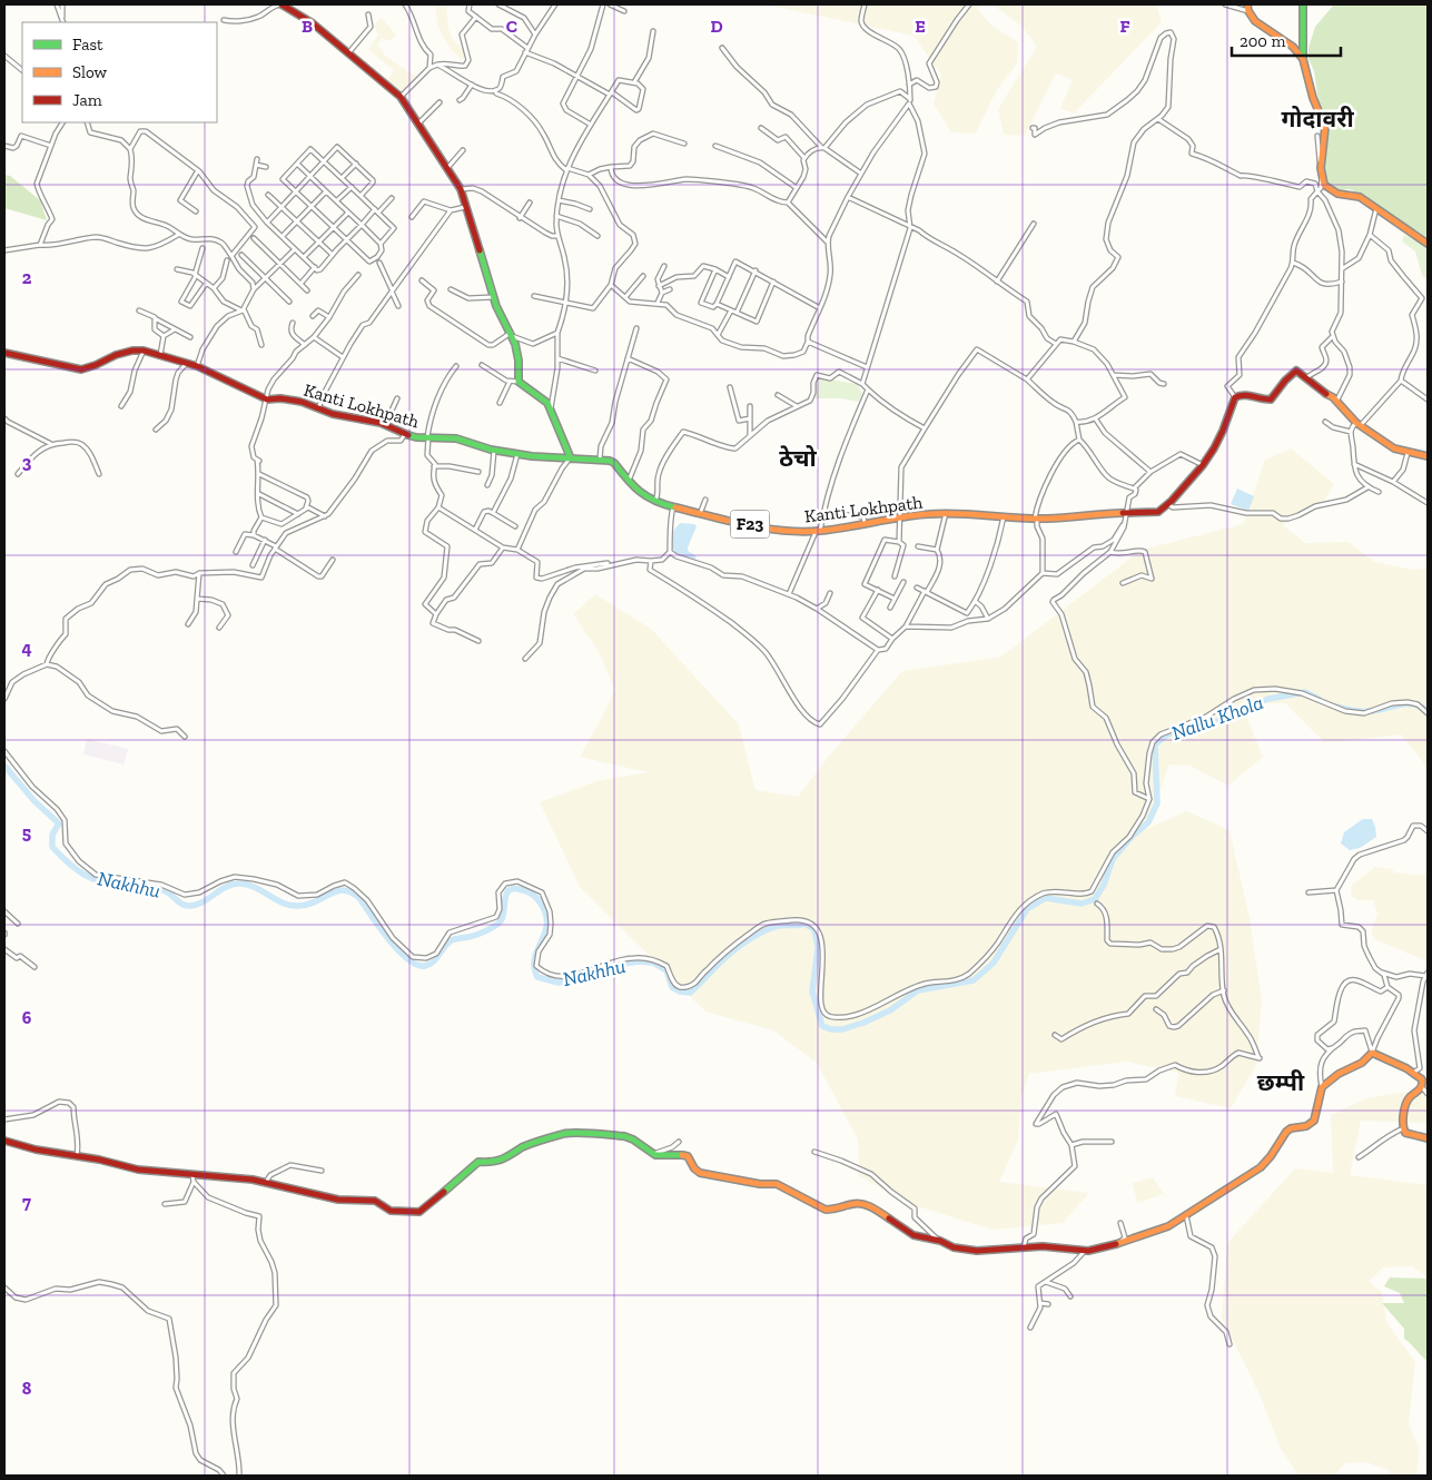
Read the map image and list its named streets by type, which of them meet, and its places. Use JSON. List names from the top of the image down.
{
  "streets": {
    "main road": ["Kanti Lokhpath", "F23"]
  },
  "districts": ["गोदावरी", "ठेचो", "छम्पी"],
  "water": ["Nallu Khola", "Nakhhu"],
  "legend": ["Fast", "Slow", "Jam"],
  "scale_bar": "200 m",
  "grid": {
    "columns": [
      "B",
      "C",
      "D",
      "E",
      "F"
    ],
    "rows": [
      "2",
      "3",
      "4",
      "5",
      "6",
      "7",
      "8"
    ]
  }
}
